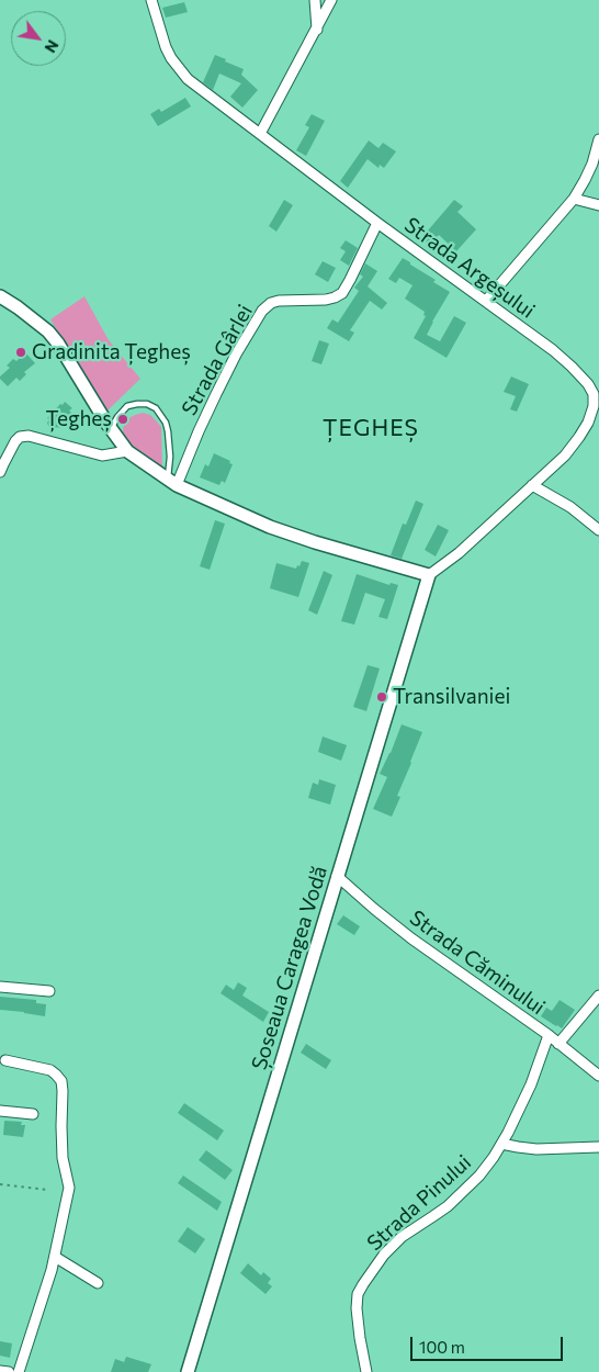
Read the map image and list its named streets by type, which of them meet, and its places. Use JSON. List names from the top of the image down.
{
  "streets": {
    "street": [
      "Strada Argeșului",
      "Strada Gârlei",
      "Strada Căminului",
      "Șoseaua Caragea Vodă",
      "Strada Pinului"
    ]
  },
  "crossings": [
    ["Strada Argeșului", "Strada Gârlei"],
    ["Strada Argeșului", "Șoseaua Caragea Vodă"],
    ["Strada Căminului", "Șoseaua Caragea Vodă"],
    ["Strada Căminului", "Strada Pinului"]
  ],
  "districts": ["ȚEGHEȘ"],
  "places": ["Gradinita Țegheș", "Țegheș", "Transilvaniei"],
  "scale_bar": "100 m",
  "north": "bottom right"
}
